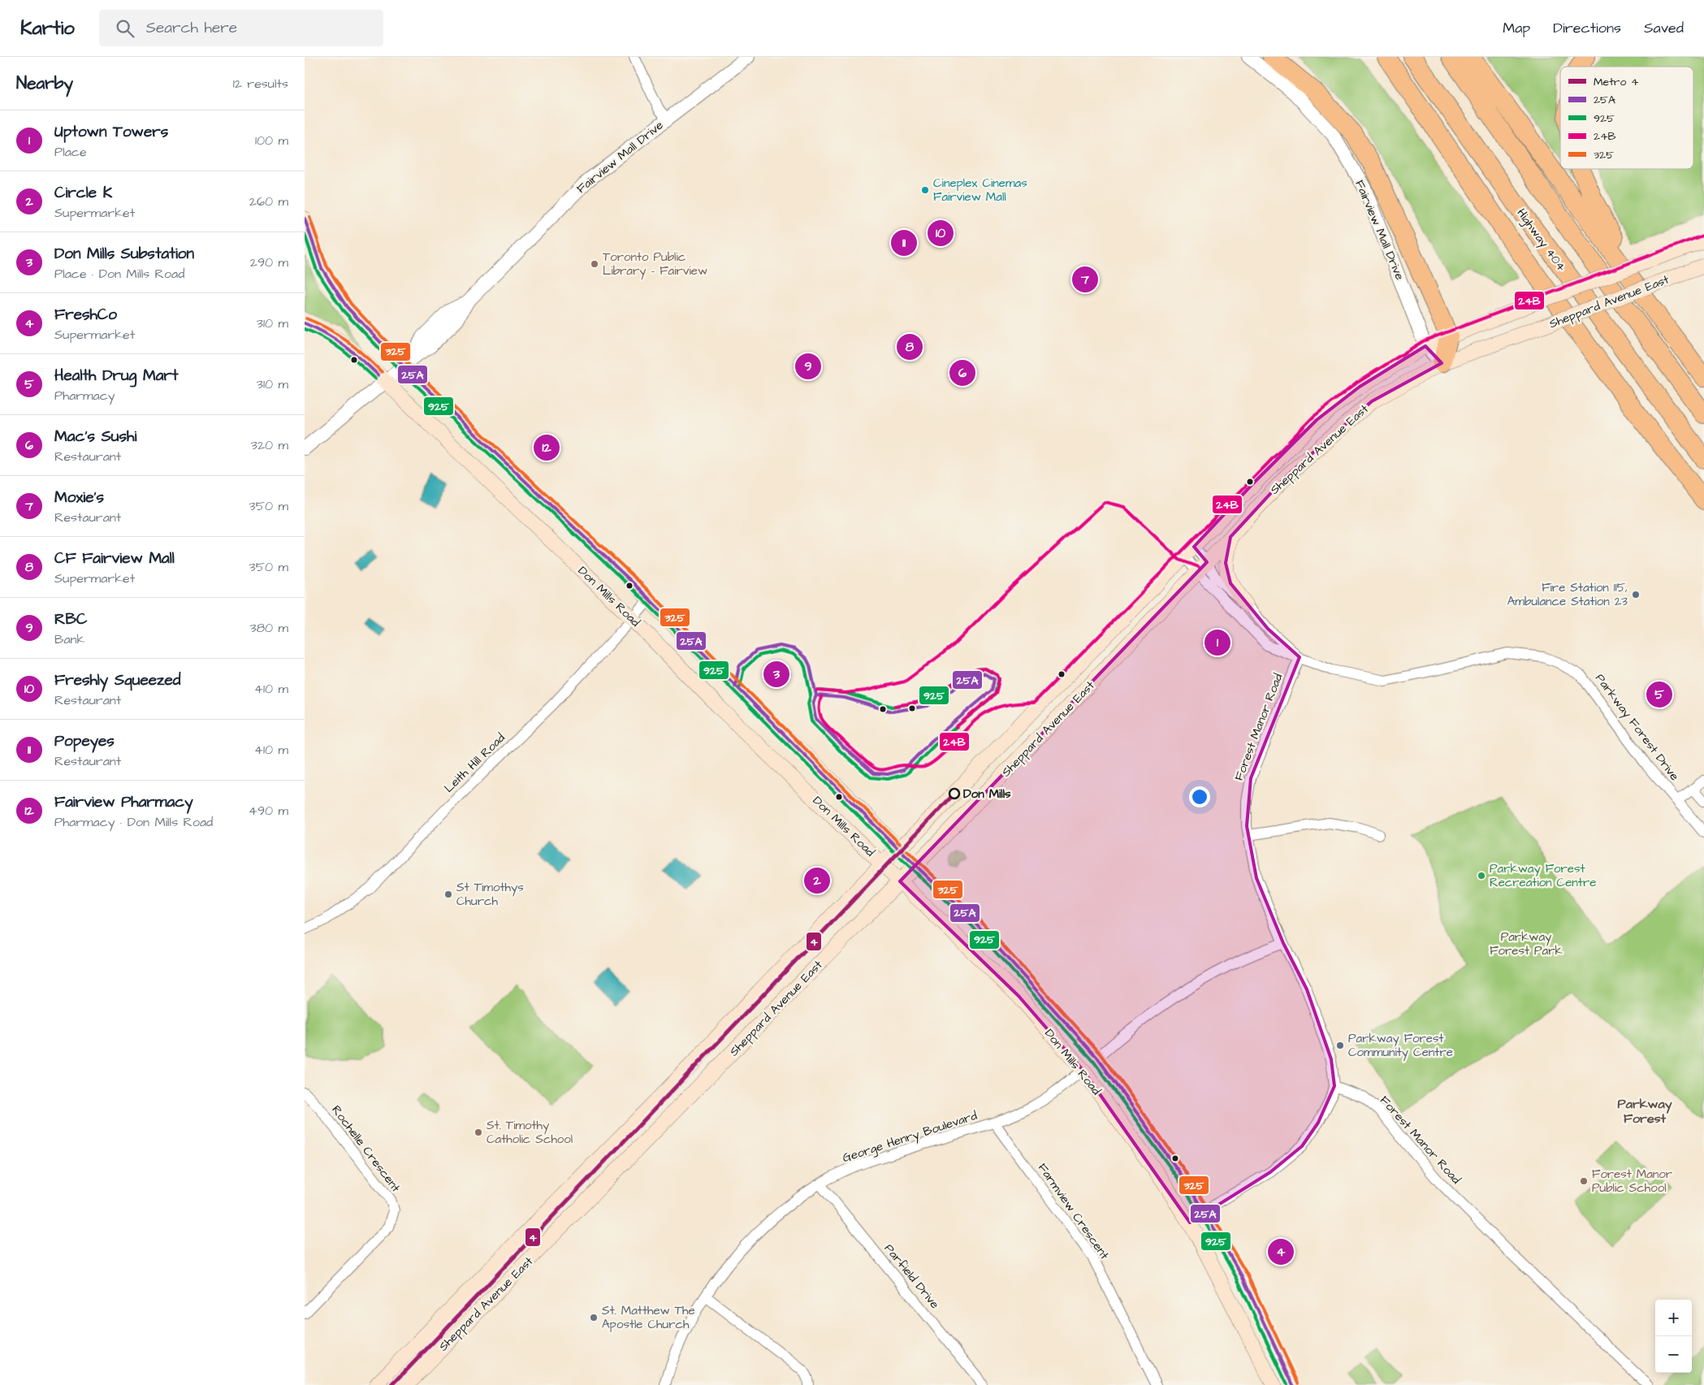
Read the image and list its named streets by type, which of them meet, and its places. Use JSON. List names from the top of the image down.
{
  "streets": {
    "highway": ["Highway 404"],
    "main road": ["Sheppard Avenue East", "Don Mills Road"],
    "street": [
      "Fairview Mall Drive",
      "Forest Manor Road",
      "Parkway Forest Drive",
      "Leith Hill Road",
      "George Henry Boulevard",
      "Rochelle Crescent",
      "Farmview Crescent",
      "Parfield Drive"
    ]
  },
  "crossings": [
    ["Fairview Mall Drive", "Sheppard Avenue East"],
    ["Fairview Mall Drive", "Don Mills Road"],
    ["Sheppard Avenue East", "Don Mills Road"],
    ["Sheppard Avenue East", "Parkway Forest Drive"],
    ["Don Mills Road", "Leith Hill Road"],
    ["Don Mills Road", "George Henry Boulevard"],
    ["Forest Manor Road", "Parkway Forest Drive"],
    ["George Henry Boulevard", "Farmview Crescent"],
    ["George Henry Boulevard", "Parfield Drive"]
  ],
  "districts": ["Parkway Forest"],
  "parks": ["Parkway Forest Park"],
  "places": [
    "Cineplex Cinemas Fairview Mall",
    "Toronto Public Library - Fairview",
    "Fire Station 115, Ambulance Station 23",
    "Don Mills",
    "Parkway Forest Recreation Centre",
    "St Timothys Church",
    "Parkway Forest Community Centre",
    "St. Timothy Catholic School",
    "Forest Manor Public School",
    "St. Matthew The Apostle Church"
  ],
  "lines": [
    "transit line 325",
    "transit line 25A",
    "transit line 925",
    "transit line 24B",
    "metro line 4"
  ],
  "legend": [
    "Metro 4",
    "25A",
    "925",
    "24B",
    "325"
  ],
  "page": {
    "header": "Kartio",
    "search": "Search here",
    "nav": ["Map", "Directions", "Saved"],
    "heading": ["Nearby", "12 results"],
    "list": [
      {
        "mark": "1",
        "name": "Uptown Towers",
        "note": "Place",
        "value": "100 m"
      },
      {
        "mark": "2",
        "name": "Circle K",
        "note": "Supermarket",
        "value": "260 m"
      },
      {
        "mark": "3",
        "name": "Don Mills Substation",
        "note": "Place · Don Mills Road",
        "value": "290 m"
      },
      {
        "mark": "4",
        "name": "FreshCo",
        "note": "Supermarket",
        "value": "310 m"
      },
      {
        "mark": "5",
        "name": "Health Drug Mart",
        "note": "Pharmacy",
        "value": "310 m"
      },
      {
        "mark": "6",
        "name": "Mac's Sushi",
        "note": "Restaurant",
        "value": "320 m"
      },
      {
        "mark": "7",
        "name": "Moxie's",
        "note": "Restaurant",
        "value": "350 m"
      },
      {
        "mark": "8",
        "name": "CF Fairview Mall",
        "note": "Supermarket",
        "value": "350 m"
      },
      {
        "mark": "9",
        "name": "RBC",
        "note": "Bank",
        "value": "380 m"
      },
      {
        "mark": "10",
        "name": "Freshly Squeezed",
        "note": "Restaurant",
        "value": "410 m"
      },
      {
        "mark": "11",
        "name": "Popeyes",
        "note": "Restaurant",
        "value": "410 m"
      },
      {
        "mark": "12",
        "name": "Fairview Pharmacy",
        "note": "Pharmacy · Don Mills Road",
        "value": "490 m"
      }
    ],
    "pins": [
      "10",
      "11",
      "7",
      "8",
      "9",
      "6",
      "12",
      "1",
      "3",
      "5",
      "2",
      "4"
    ],
    "map_buttons": ["+", "−"]
  }
}
